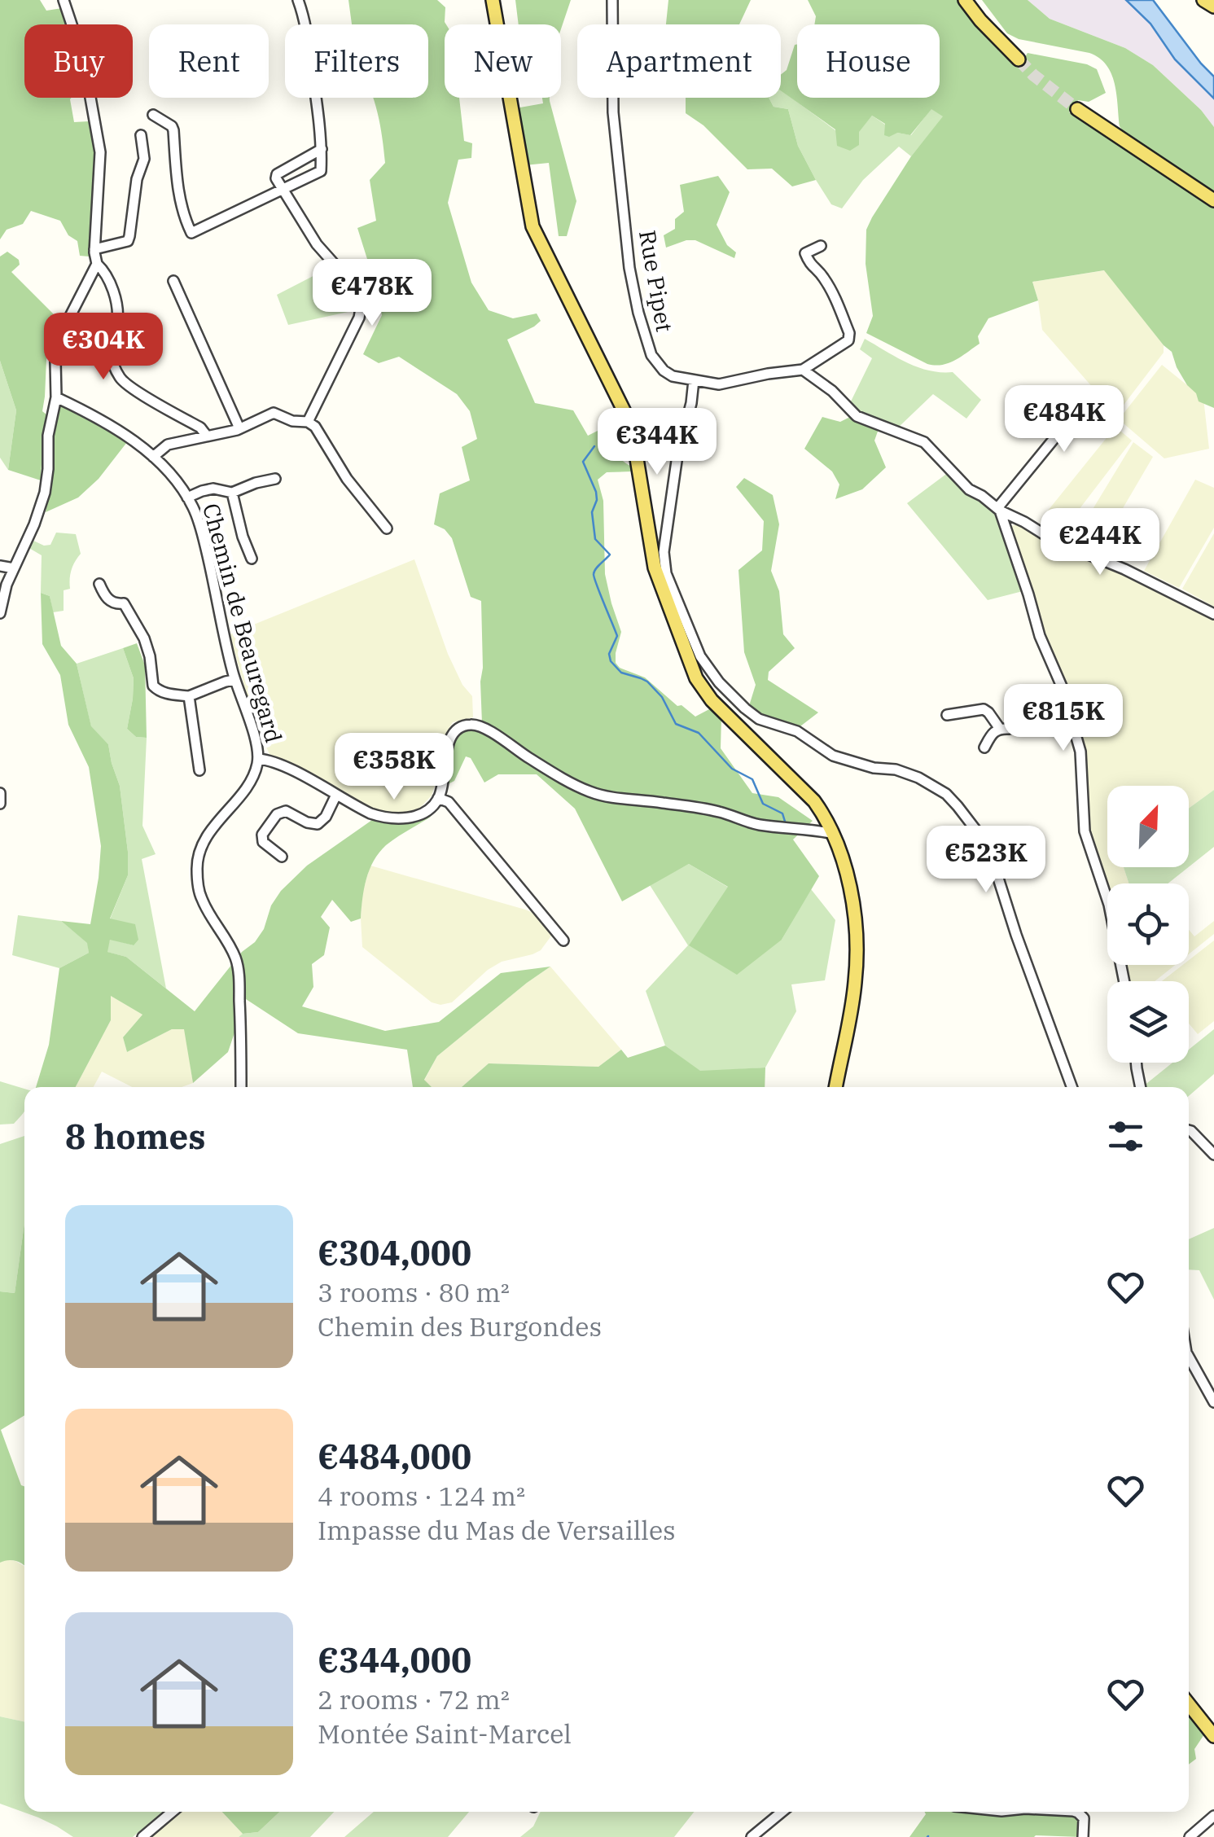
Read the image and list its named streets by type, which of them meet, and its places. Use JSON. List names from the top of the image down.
{
  "streets": {
    "street": ["Rue Pipet", "Chemin de Beauregard"]
  },
  "north": "top right",
  "page": {
    "chip": [
      "Buy",
      "Rent",
      "Filters",
      "New",
      "Apartment",
      "House"
    ],
    "price": [
      "€478K",
      "€304K",
      "€484K",
      "€344K",
      "€244K",
      "€815K",
      "€358K",
      "€523K"
    ],
    "heading": "8 homes",
    "list": [
      {
        "name": "€304,000",
        "note": "3 rooms · 80 m² · Chemin des Burgondes"
      },
      {
        "name": "€484,000",
        "note": "4 rooms · 124 m² · Impasse du Mas de Versailles"
      },
      {
        "name": "€344,000",
        "note": "2 rooms · 72 m² · Montée Saint-Marcel"
      }
    ]
  }
}
